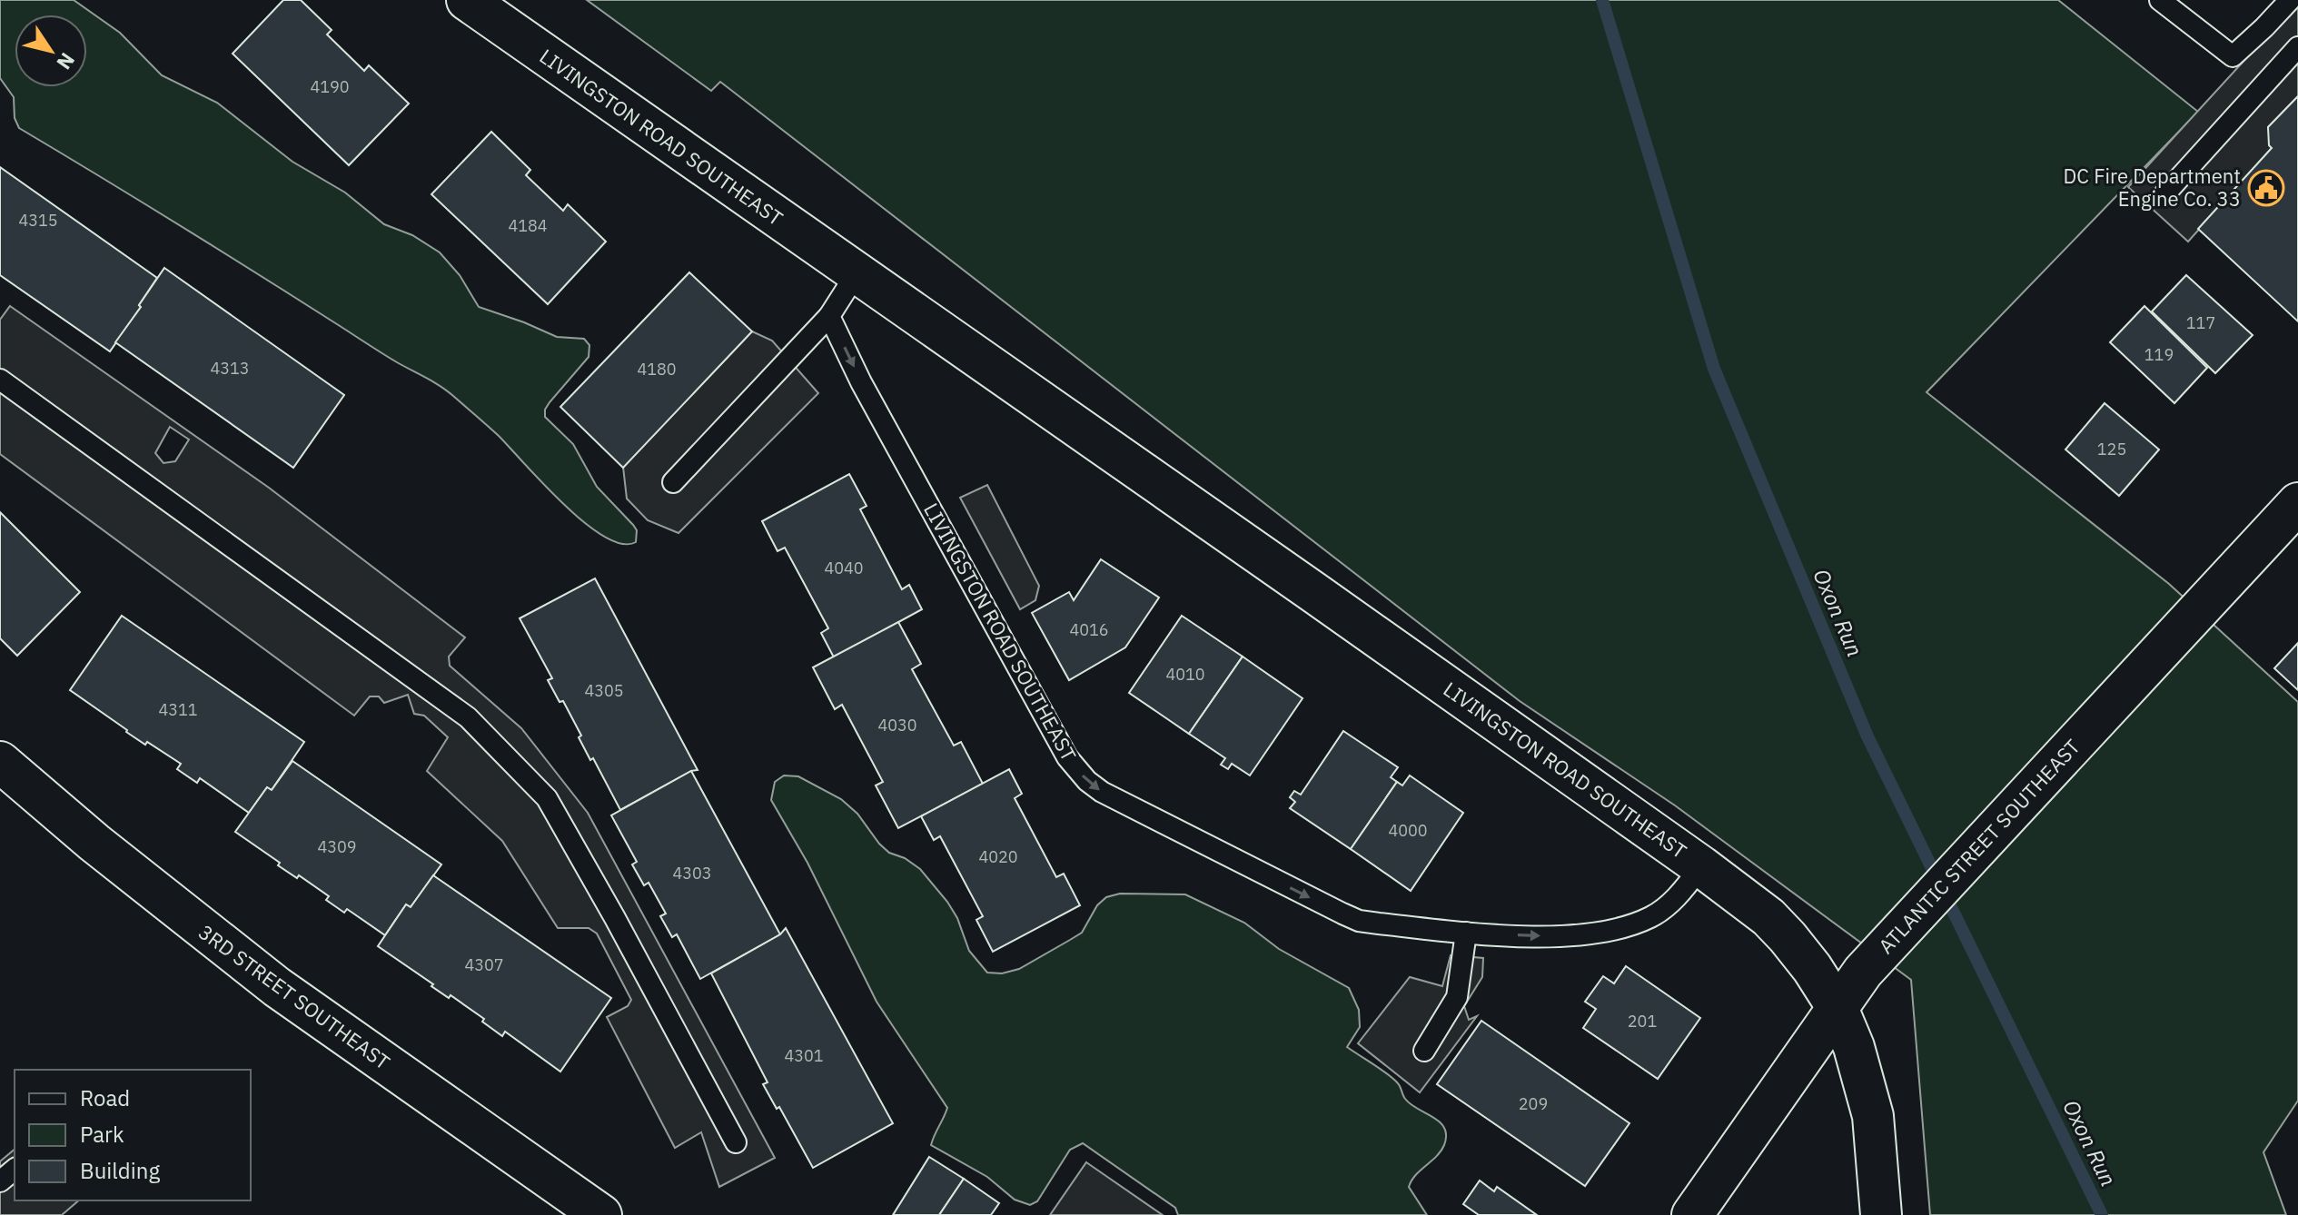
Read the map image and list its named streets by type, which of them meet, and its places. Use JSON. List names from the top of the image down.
{
  "streets": {
    "street": ["LIVINGSTON ROAD SOUTHEAST", "ATLANTIC STREET SOUTHEAST", "3RD STREET SOUTHEAST"]
  },
  "crossings": [
    ["LIVINGSTON ROAD SOUTHEAST", "ATLANTIC STREET SOUTHEAST"]
  ],
  "water": ["Oxon Run"],
  "places": {
    "public building": ["DC Fire Department Engine Co. 33"]
  },
  "house_numbers": [
    "4190",
    "4315",
    "4184",
    "117",
    "119",
    "4313",
    "4180",
    "125",
    "4040",
    "4016",
    "4010",
    "4305",
    "4311",
    "4030",
    "4000",
    "4309",
    "4020",
    "4303",
    "4307",
    "201",
    "4301",
    "209"
  ],
  "legend": ["Road", "Park", "Building"],
  "north": "bottom right"
}
